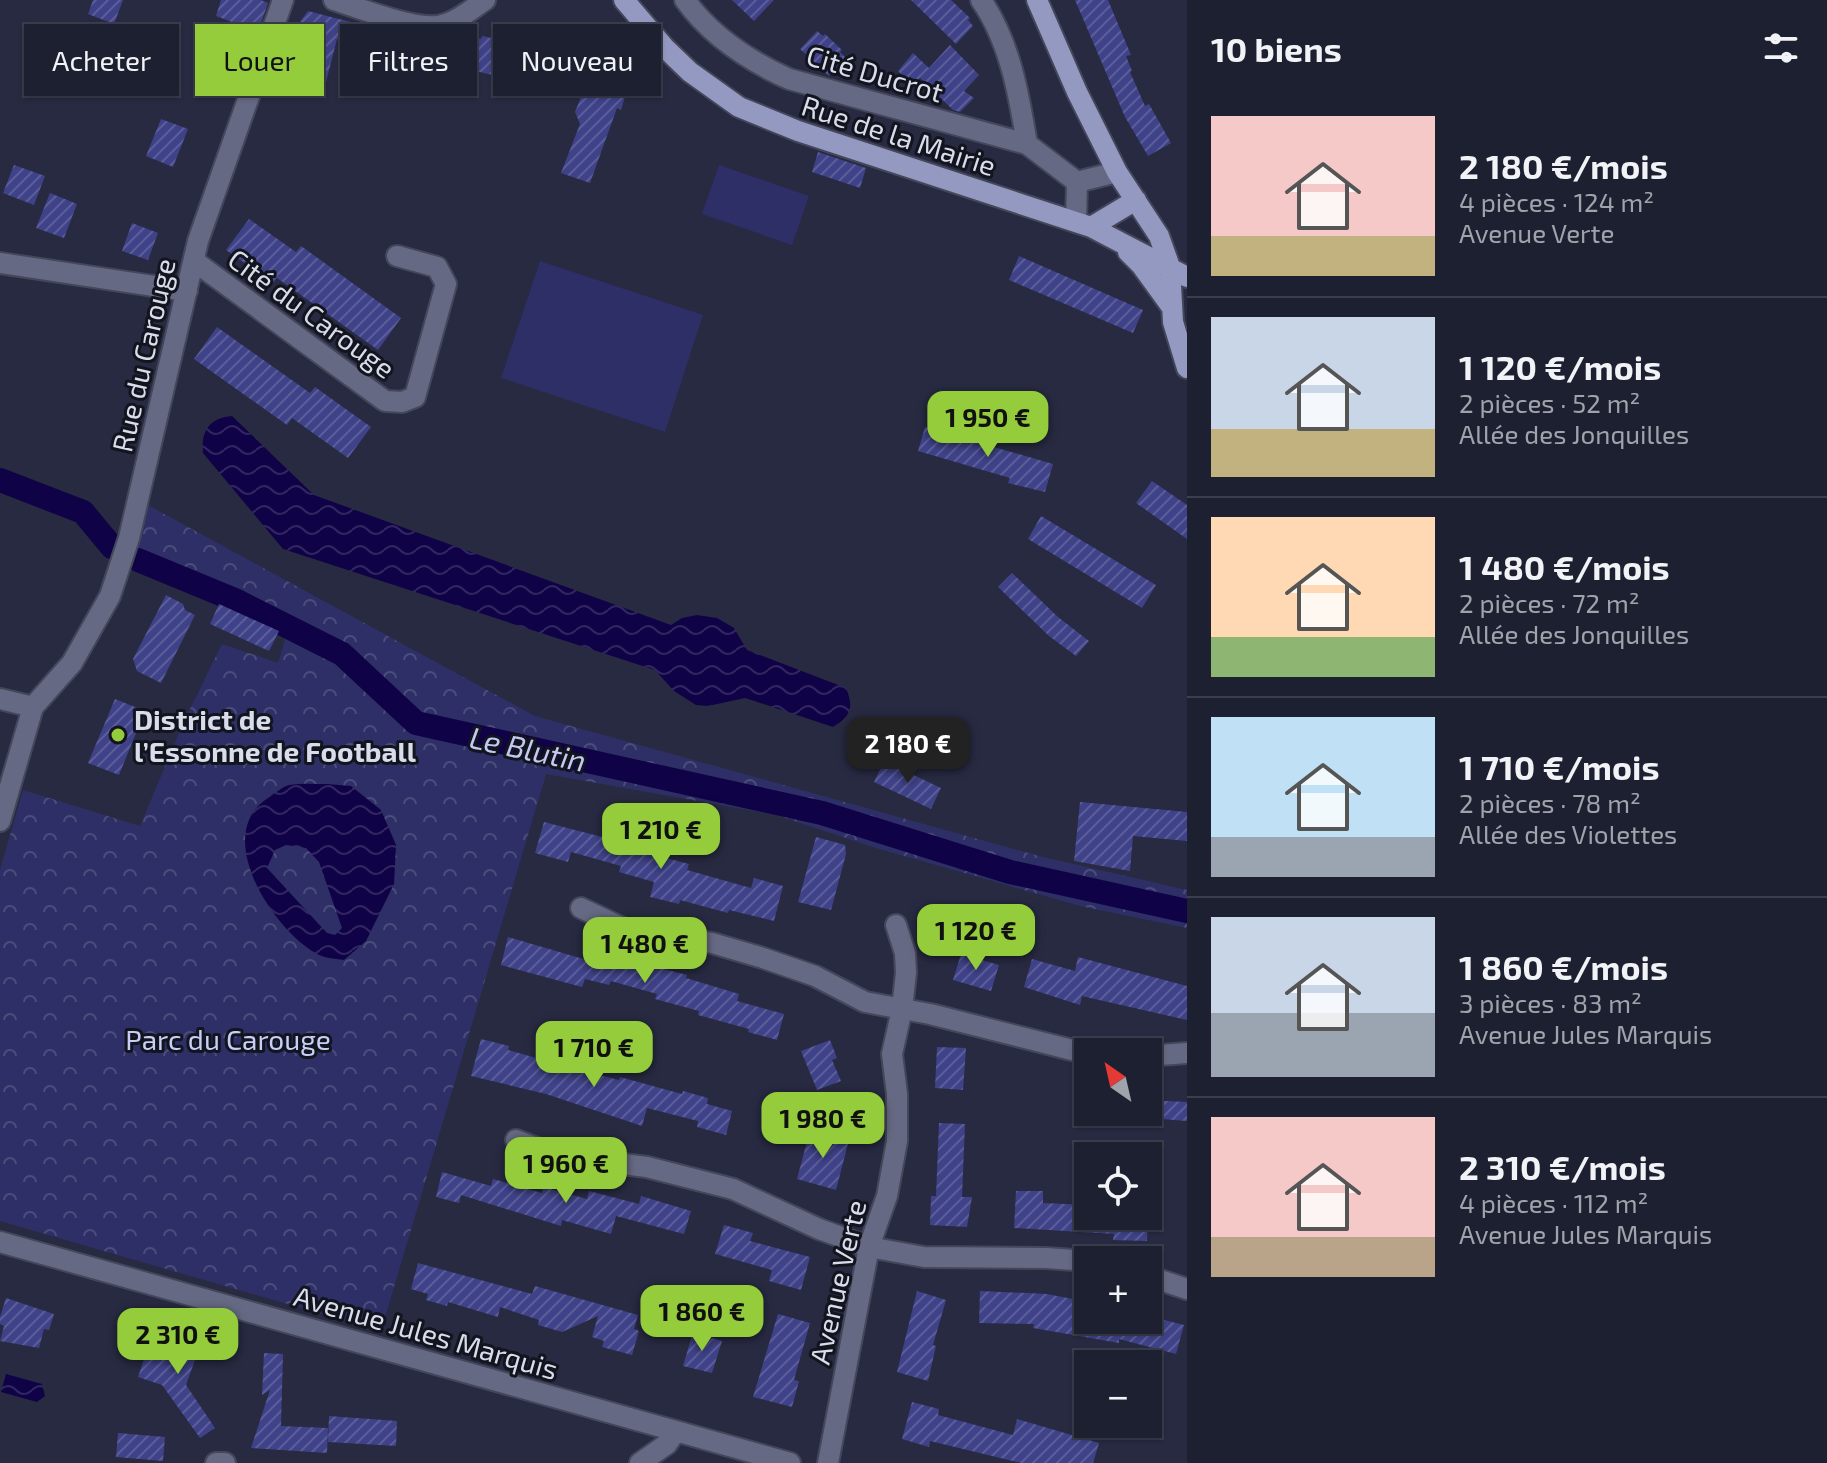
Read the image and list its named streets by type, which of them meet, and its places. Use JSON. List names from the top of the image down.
{
  "streets": {
    "main road": ["Rue de la Mairie"],
    "street": [
      "Cité Ducrot",
      "Cité du Carouge",
      "Rue du Carouge",
      "Avenue Verte",
      "Avenue Jules Marquis"
    ]
  },
  "crossings": [
    ["Cité du Carouge", "Rue du Carouge"]
  ],
  "water": ["Le Blutin"],
  "parks": ["Parc du Carouge"],
  "places": ["District de l’Essonne de Football"],
  "north": "top left",
  "page": {
    "heading": "10 biens",
    "chip": [
      "Acheter",
      "Louer",
      "Filtres",
      "Nouveau"
    ],
    "list": [
      {
        "name": "2 180 €/mois",
        "note": "4 pièces · 124 m² · Avenue Verte"
      },
      {
        "name": "1 120 €/mois",
        "note": "2 pièces · 52 m² · Allée des Jonquilles"
      },
      {
        "name": "1 480 €/mois",
        "note": "2 pièces · 72 m² · Allée des Jonquilles"
      },
      {
        "name": "1 710 €/mois",
        "note": "2 pièces · 78 m² · Allée des Violettes"
      },
      {
        "name": "1 860 €/mois",
        "note": "3 pièces · 83 m² · Avenue Jules Marquis"
      },
      {
        "name": "2 310 €/mois",
        "note": "4 pièces · 112 m² · Avenue Jules Marquis"
      }
    ],
    "price": [
      "1 950 €",
      "2 180 €",
      "1 210 €",
      "1 120 €",
      "1 480 €",
      "1 710 €",
      "1 980 €",
      "1 960 €",
      "1 860 €",
      "2 310 €"
    ],
    "map_buttons": ["+", "−"]
  }
}
